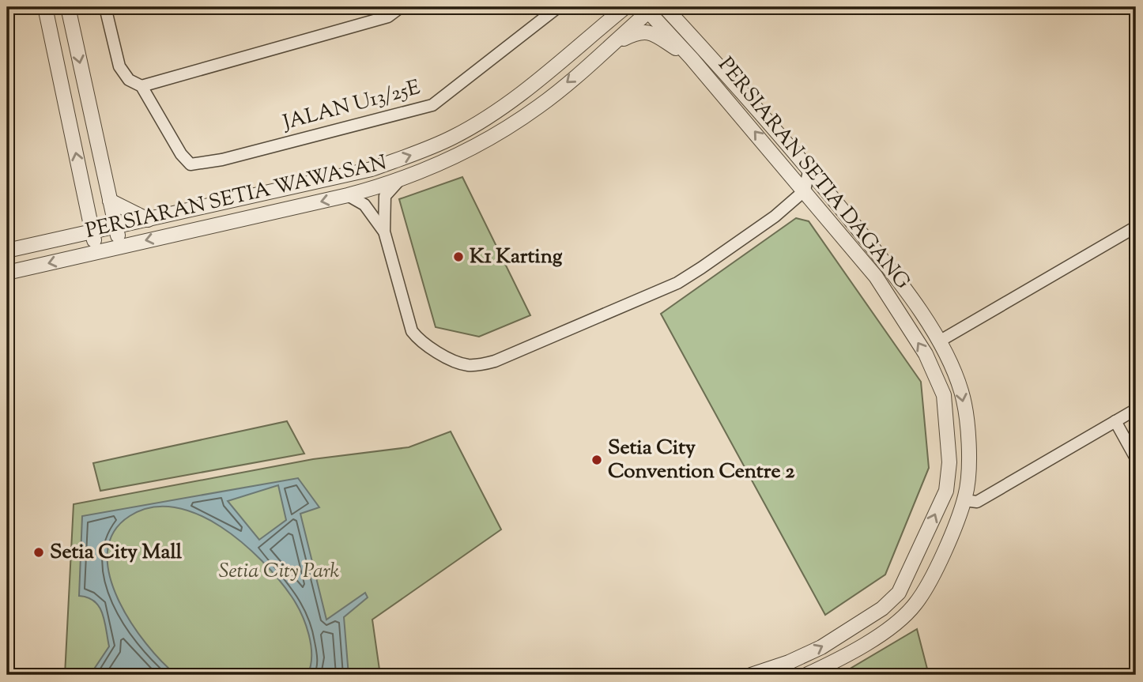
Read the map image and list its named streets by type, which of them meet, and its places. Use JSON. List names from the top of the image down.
{
  "streets": {
    "street": ["JALAN U13/25E", "PERSIARAN SETIA DAGANG", "PERSIARAN SETIA WAWASAN"]
  },
  "crossings": [
    ["PERSIARAN SETIA DAGANG", "PERSIARAN SETIA WAWASAN"]
  ],
  "parks": ["Setia City Park"],
  "places": ["K1 Karting", "Setia City Convention Centre 2", "Setia City Mall"]
}
